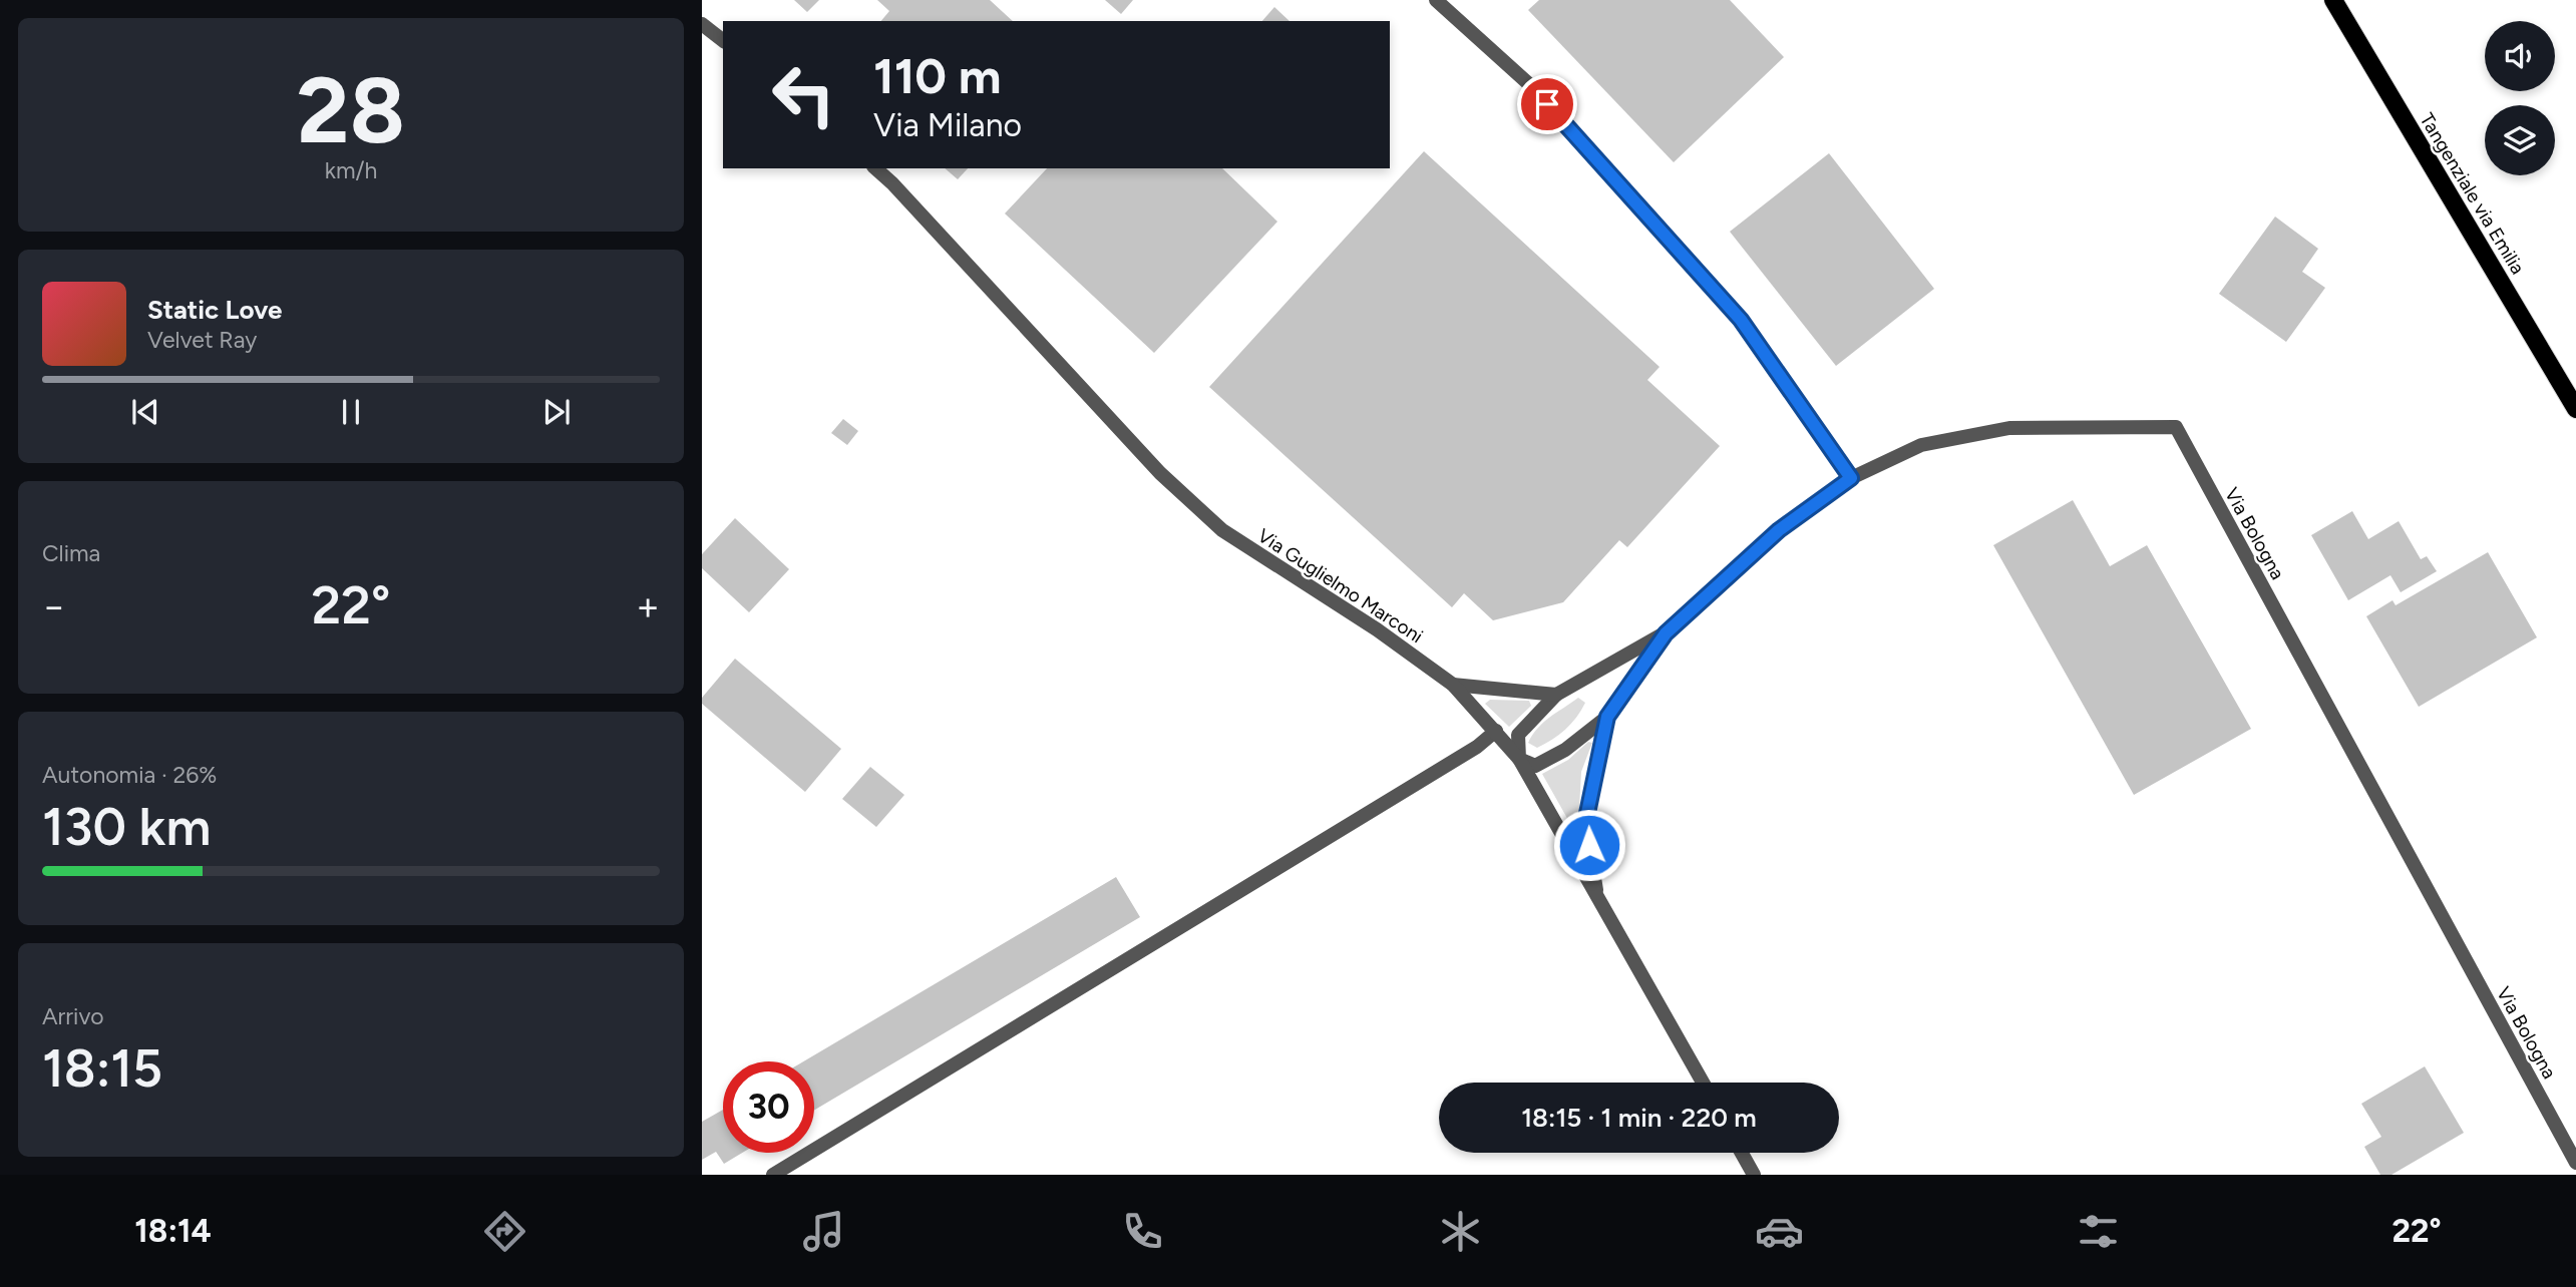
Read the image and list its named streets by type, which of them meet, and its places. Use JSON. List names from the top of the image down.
{
  "streets": {
    "main road": ["Tangenziale via Emilia"],
    "street": ["Via Bologna", "Via Guglielmo Marconi"]
  },
  "crossings": [
    ["Via Bologna", "Via Guglielmo Marconi"]
  ],
  "page": {
    "tile": [
      ["28", "km/h"],
      "Clima",
      ["Autonomia · 26%", "130 km"],
      ["Arrivo", "18:15"]
    ],
    "turn": ["110 m", "Via Milano"],
    "song": ["Static Love", "Velvet Ray"],
    "heat": ["−", "22°", "+"],
    "limit": "30",
    "trip": "18:15 · 1 min · 220 m",
    "tabs": ["18:14", "22°"]
  }
}
